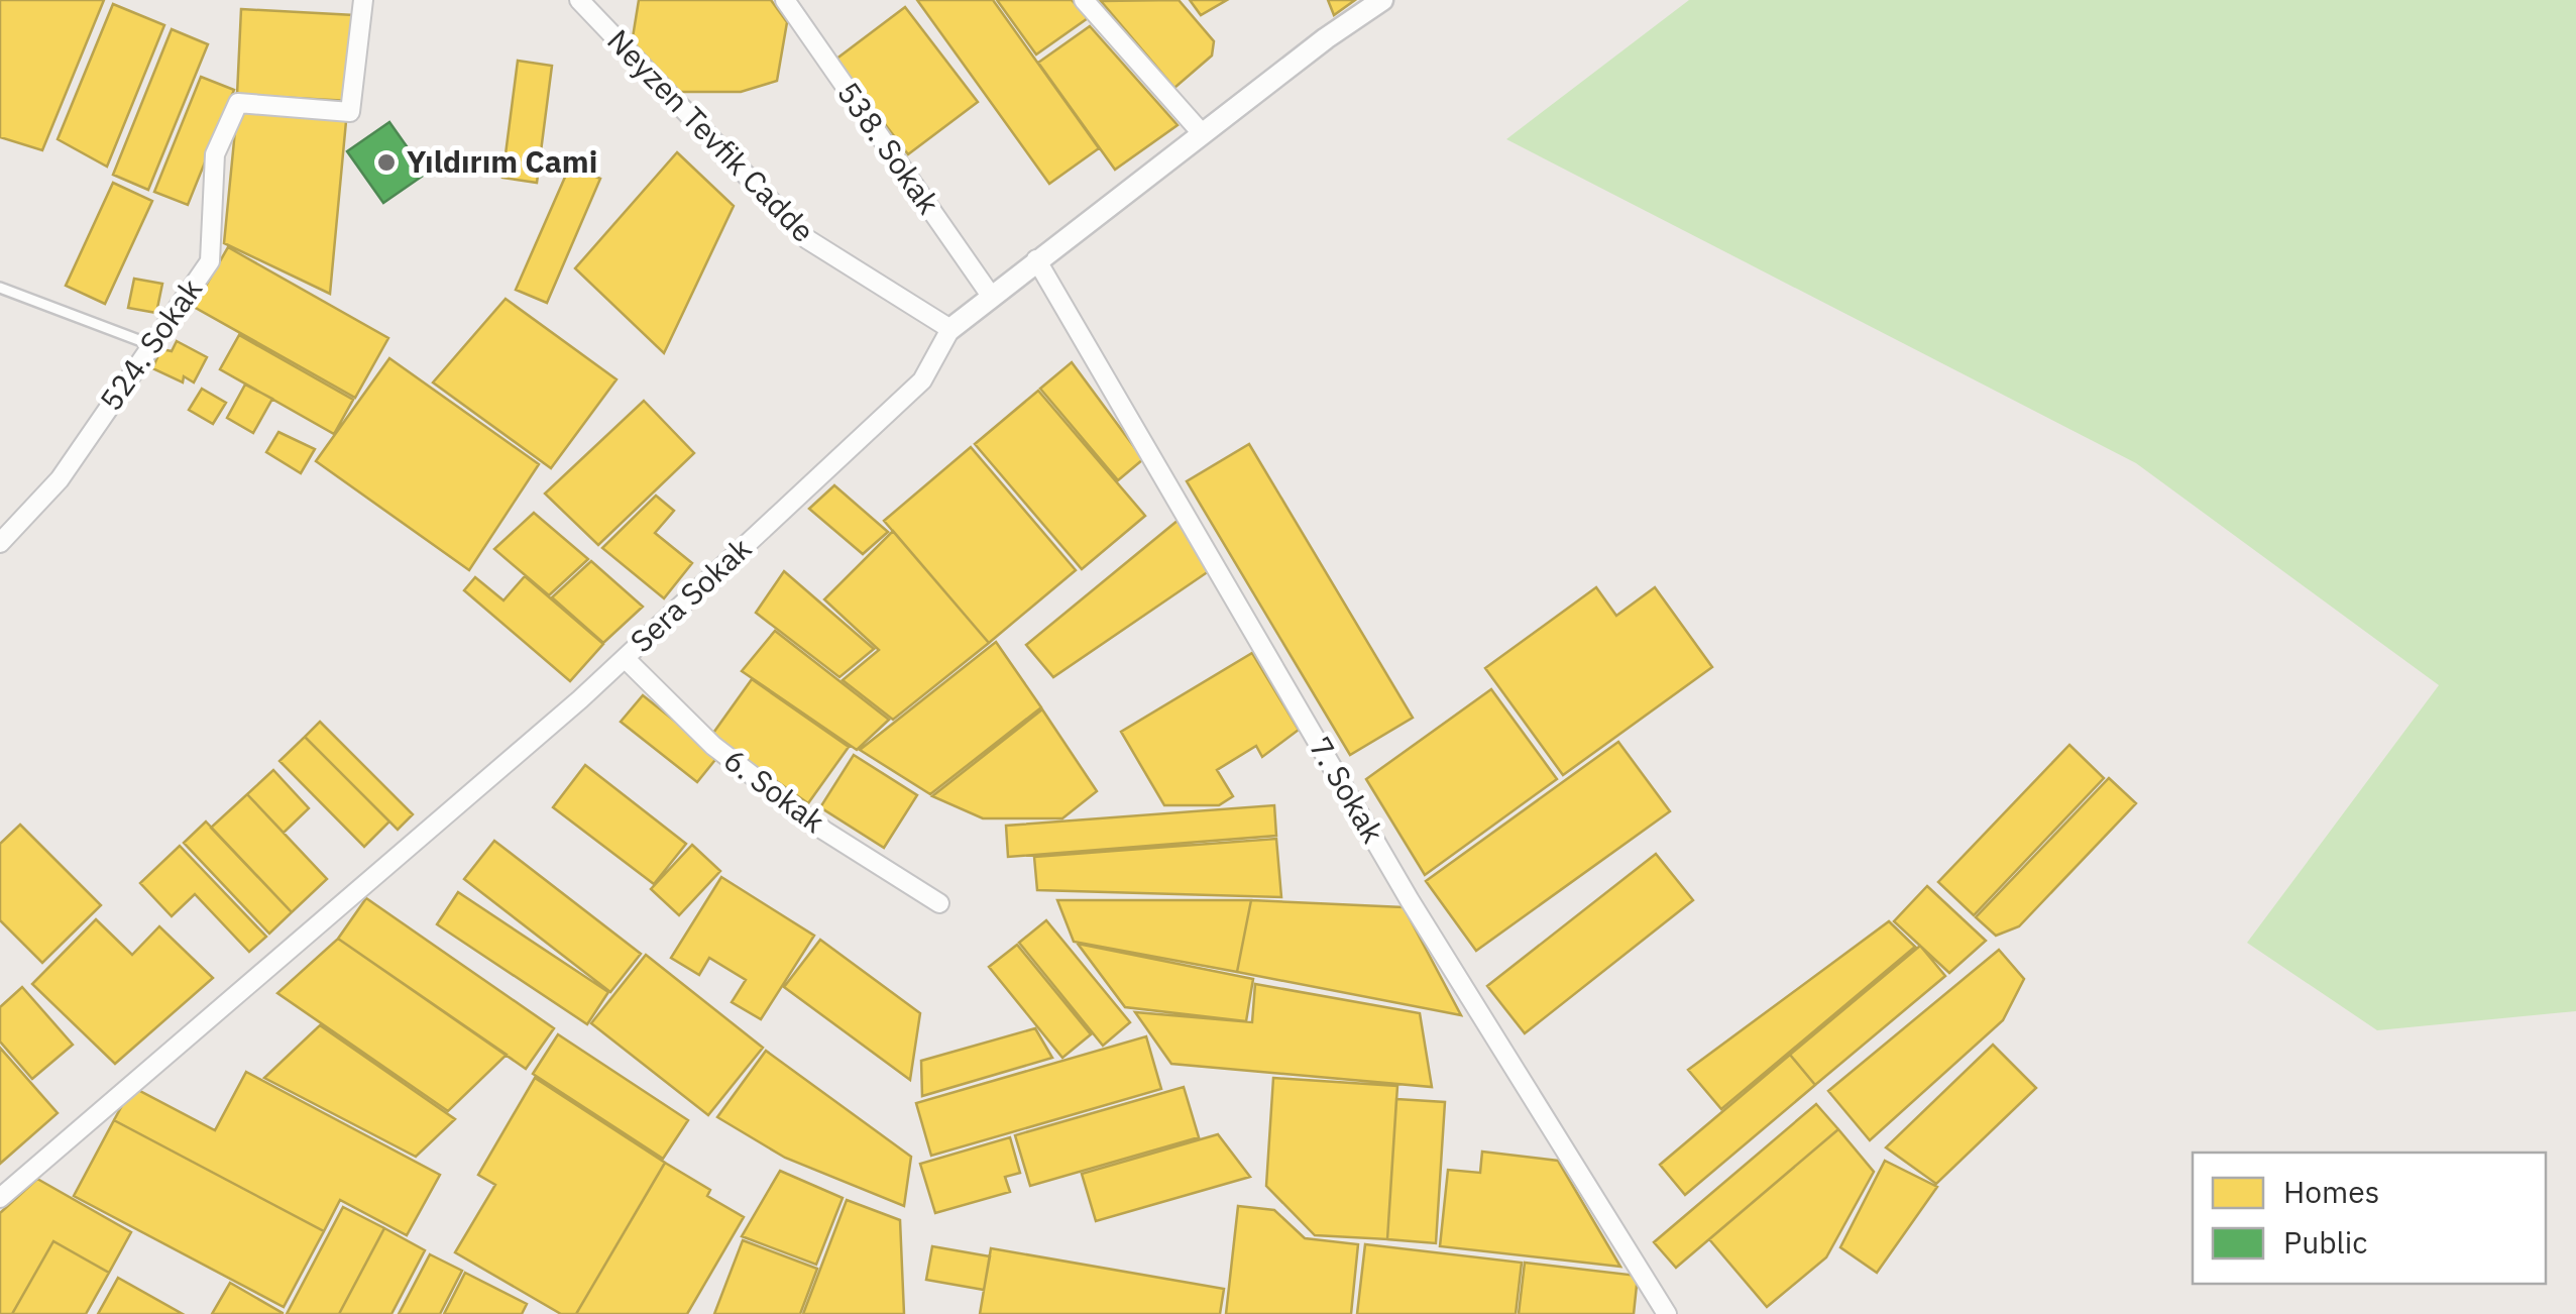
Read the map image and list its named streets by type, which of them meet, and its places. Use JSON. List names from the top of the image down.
{
  "streets": {
    "street": [
      "Neyzen Tevfik Cadde",
      "538. Sokak",
      "524. Sokak",
      "Sera Sokak",
      "7. Sokak",
      "6. Sokak"
    ]
  },
  "crossings": [
    ["Neyzen Tevfik Cadde", "Sera Sokak"],
    ["538. Sokak", "Sera Sokak"],
    ["Sera Sokak", "7. Sokak"],
    ["Sera Sokak", "6. Sokak"]
  ],
  "places": ["Yıldırım Cami"],
  "legend": ["Homes", "Public"]
}
